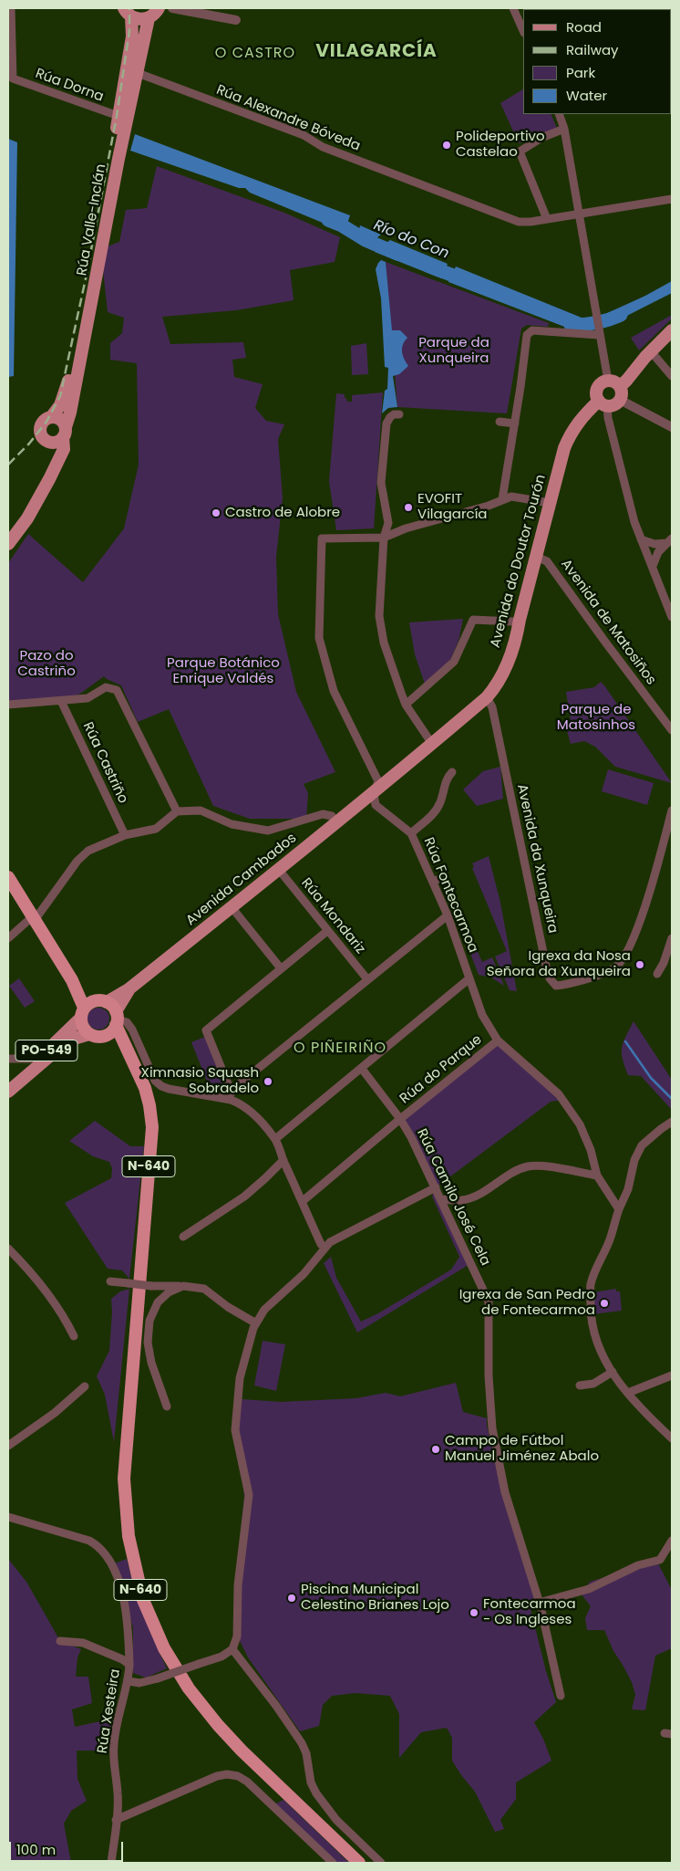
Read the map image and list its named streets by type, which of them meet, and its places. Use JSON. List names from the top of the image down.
{
  "streets": {
    "highway": ["N-640"],
    "main road": [
      "Rúa Valle-Inclán",
      "Avenida do Doutor Tourón",
      "Avenida Cambados",
      "PO-549"
    ],
    "street": [
      "Rúa Dorna",
      "Rúa Alexandre Bóveda",
      "Avenida de Matosiños",
      "Rúa Castriño",
      "Avenida da Xunqueira",
      "Rúa Fontecarmoa",
      "Rúa Mondariz",
      "Rúa do Parque",
      "Rúa Camilo José Cela",
      "Rúa Xesteira"
    ]
  },
  "crossings": [
    ["Rúa Dorna", "Rúa Valle-Inclán"],
    ["Rúa Alexandre Bóveda", "Rúa Valle-Inclán"],
    ["Avenida do Doutor Tourón", "Avenida de Matosiños"],
    ["Avenida do Doutor Tourón", "Avenida da Xunqueira"],
    ["Avenida do Doutor Tourón", "Avenida Cambados"],
    ["Avenida do Doutor Tourón", "Rúa Fontecarmoa"],
    ["Avenida Cambados", "Rúa Fontecarmoa"],
    ["Avenida Cambados", "Rúa Mondariz"],
    ["Avenida Cambados", "PO-549"],
    ["Avenida Cambados", "N-640"],
    ["Rúa Fontecarmoa", "Rúa do Parque"],
    ["PO-549", "N-640"],
    ["Rúa do Parque", "Rúa Camilo José Cela"]
  ],
  "districts": ["VILAGARCÍA", "O CASTRO", "O PIÑEIRIÑO"],
  "water": ["Río do Con"],
  "parks": [
    "Parque da Xunqueira",
    "Pazo do Castriño",
    "Parque Botánico Enrique Valdés",
    "Parque de Matosinhos"
  ],
  "places": [
    "Polideportivo Castelao",
    "EVOFIT Vilagarcía",
    "Castro de Alobre",
    "Igrexa da Nosa Señora da Xunqueira",
    "Ximnasio Squash Sobradelo",
    "Igrexa de San Pedro de Fontecarmoa",
    "Campo de Fútbol Manuel Jiménez Abalo",
    "Piscina Municipal Celestino Brianes Lojo",
    "Fontecarmoa - Os Ingleses"
  ],
  "legend": [
    "Road",
    "Railway",
    "Park",
    "Water"
  ],
  "scale_bar": "100 m"
}
